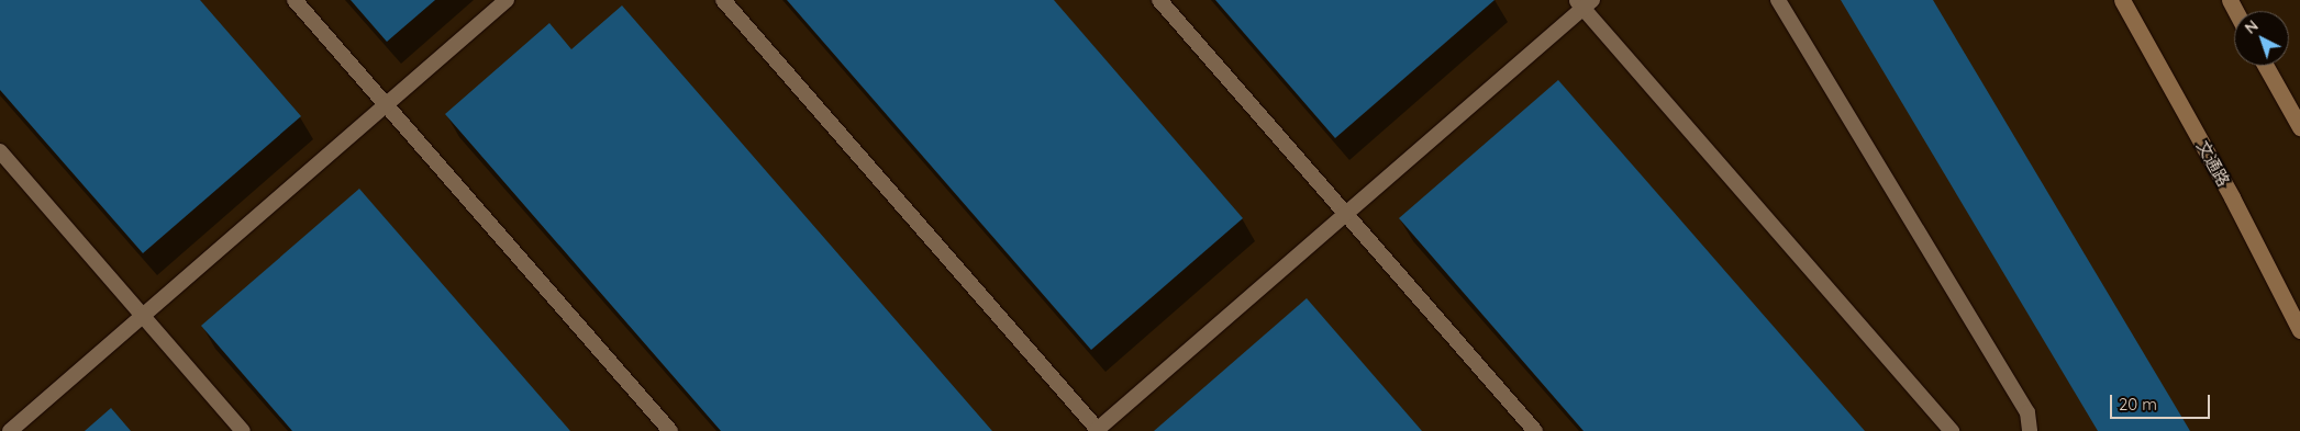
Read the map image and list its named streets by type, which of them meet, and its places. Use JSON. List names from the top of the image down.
{
  "streets": {
    "main road": ["文通路"]
  },
  "scale_bar": "20 m",
  "north": "top left"
}
